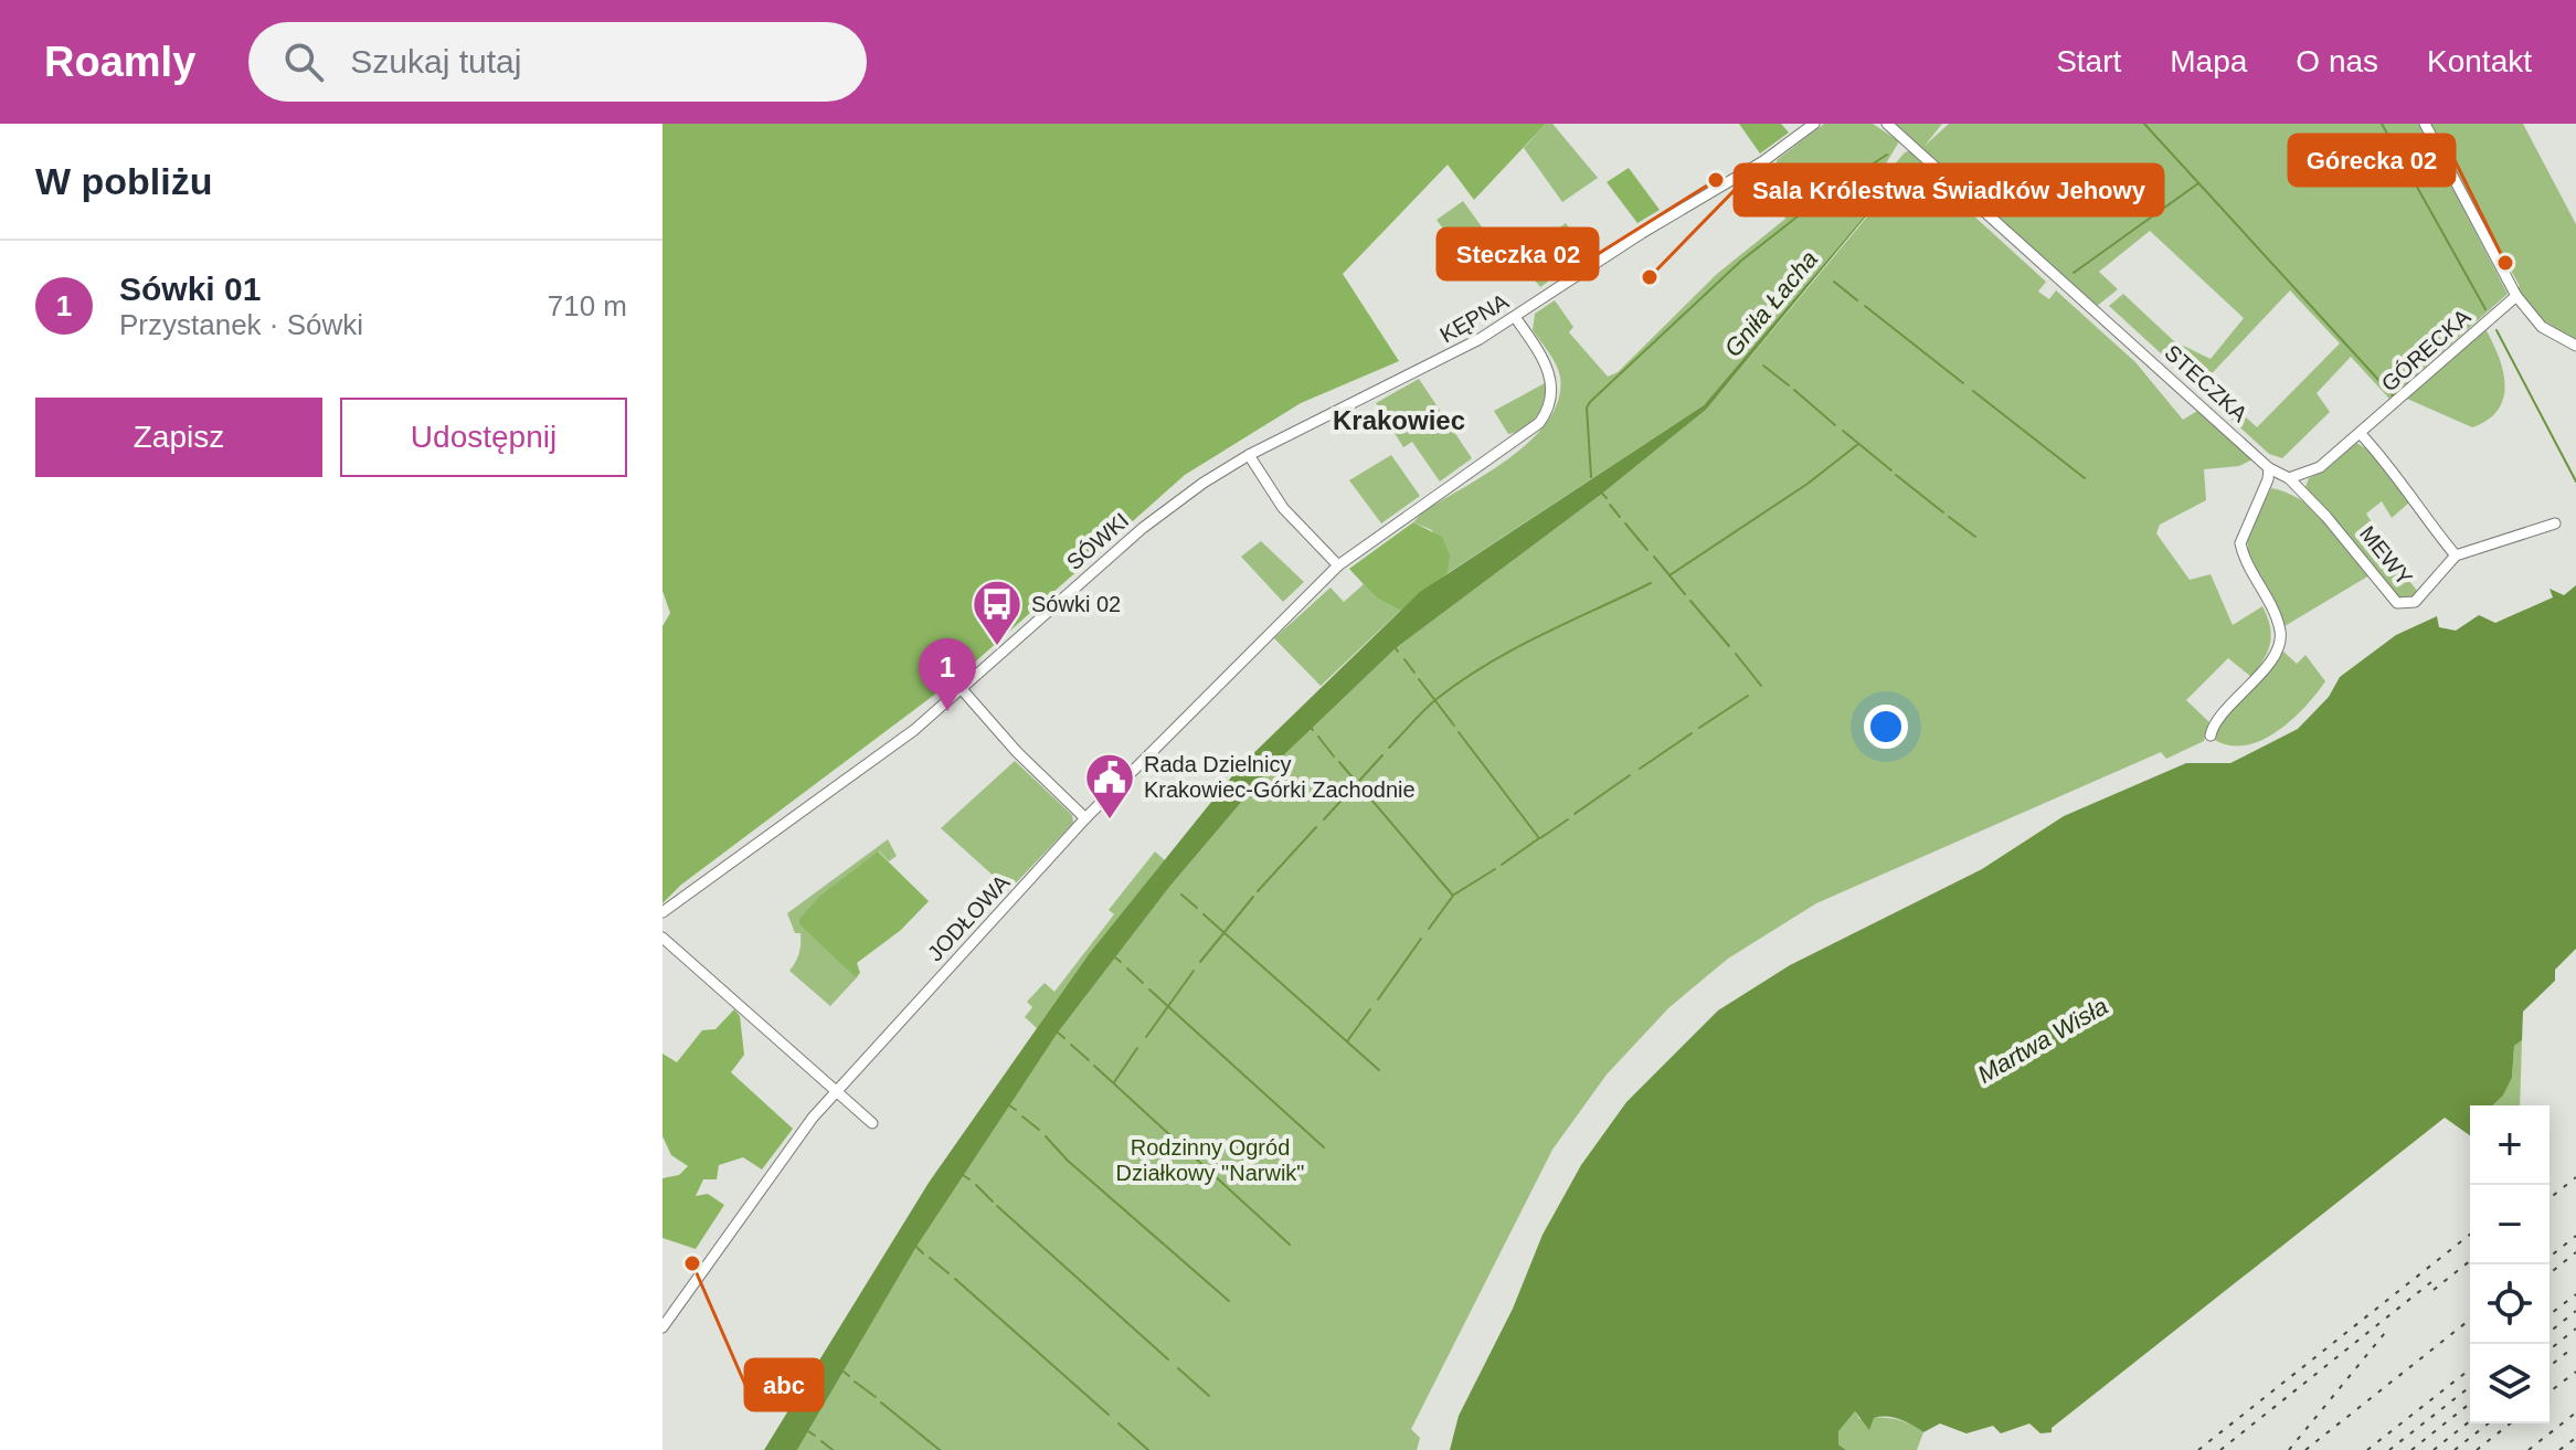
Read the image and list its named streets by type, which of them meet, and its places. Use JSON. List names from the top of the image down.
{
  "streets": {
    "street": [
      "KĘPNA",
      "GÓRECKA",
      "STECZKA",
      "SÓWKI",
      "MEWY",
      "JODŁOWA"
    ]
  },
  "crossings": [
    ["KĘPNA", "SÓWKI"],
    ["KĘPNA", "JODŁOWA"],
    ["GÓRECKA", "MEWY"]
  ],
  "districts": ["Krakowiec"],
  "water": ["Gniła Łacha", "Martwa Wisła"],
  "parks": ["Rodzinny Ogród Działkowy \"Narwik\""],
  "places": {
    "other": [
      "Steczka 02",
      "Górecka 02",
      "Sala Królestwa Świadków Jehowy",
      "abc"
    ],
    "bus stop": ["Sówki 02"],
    "public building": ["Rada Dzielnicy Krakowiec-Górki Zachodnie"]
  },
  "page": {
    "header": "Roamly",
    "search": "Szukaj tutaj",
    "nav": [
      "Start",
      "Mapa",
      "O nas",
      "Kontakt"
    ],
    "heading": "W pobliżu",
    "list": [
      {
        "mark": "1",
        "name": "Sówki 01",
        "note": "Przystanek · Sówki",
        "value": "710 m"
      }
    ],
    "buttons": ["Zapisz", "Udostępnij"],
    "pins": "1",
    "map_buttons": ["+", "−"]
  }
}
